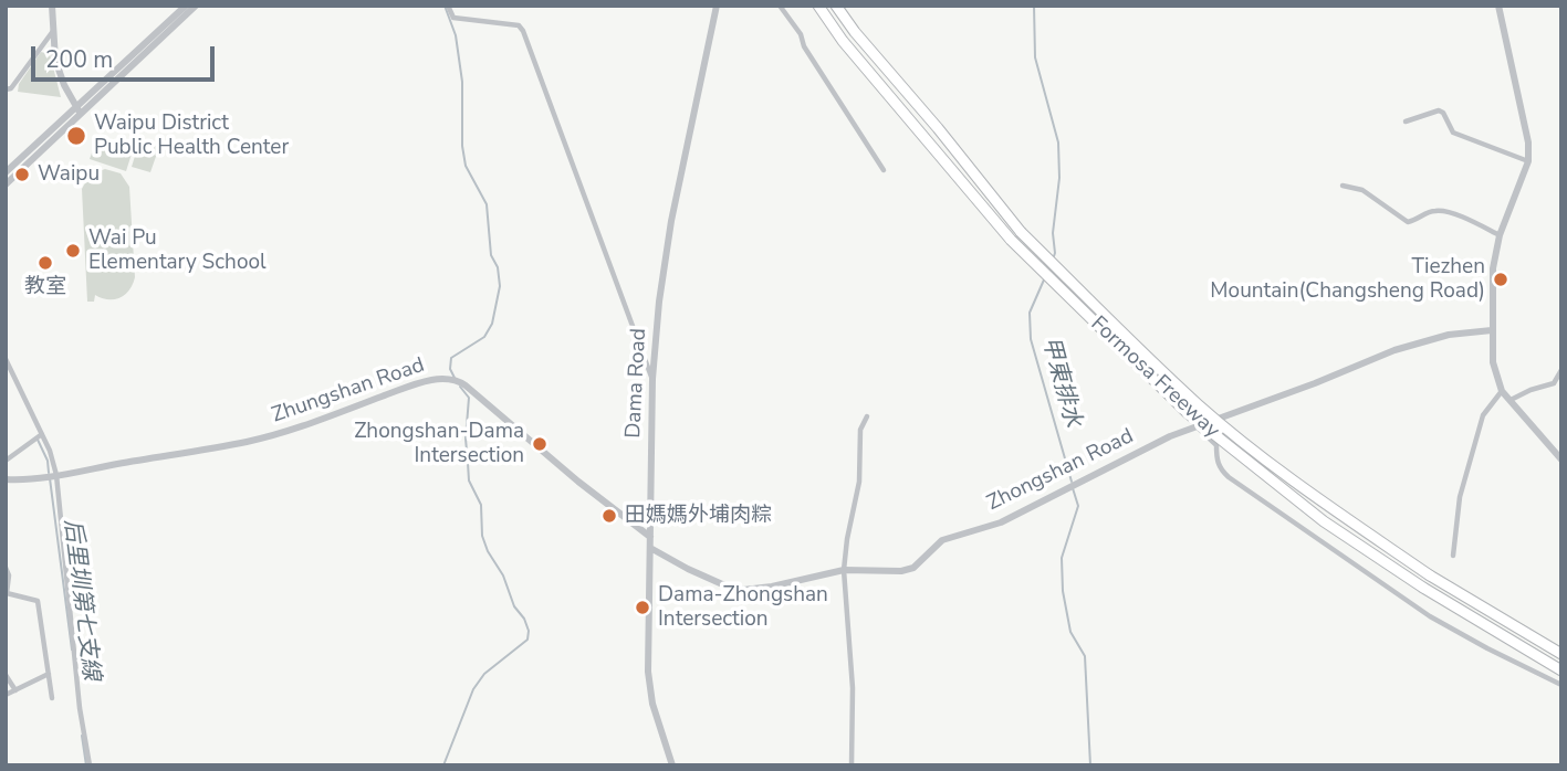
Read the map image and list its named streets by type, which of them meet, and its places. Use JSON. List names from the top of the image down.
{
  "streets": {
    "highway": ["Formosa Freeway"],
    "street": ["Dama Road", "Zhungshan Road", "Zhongshan Road"]
  },
  "crossings": [
    ["Dama Road", "Zhungshan Road"],
    ["Dama Road", "Zhongshan Road"]
  ],
  "water": ["甲東排水", "后里圳第七支線"],
  "places": [
    "Waipu District Public Health Center",
    "Waipu",
    "Wai Pu Elementary School",
    "教室",
    "Tiezhen Mountain(Changsheng Road)",
    "Zhongshan-Dama Intersection",
    "田媽媽外埔肉粽",
    "Dama-Zhongshan Intersection"
  ],
  "scale_bar": "200 m"
}
